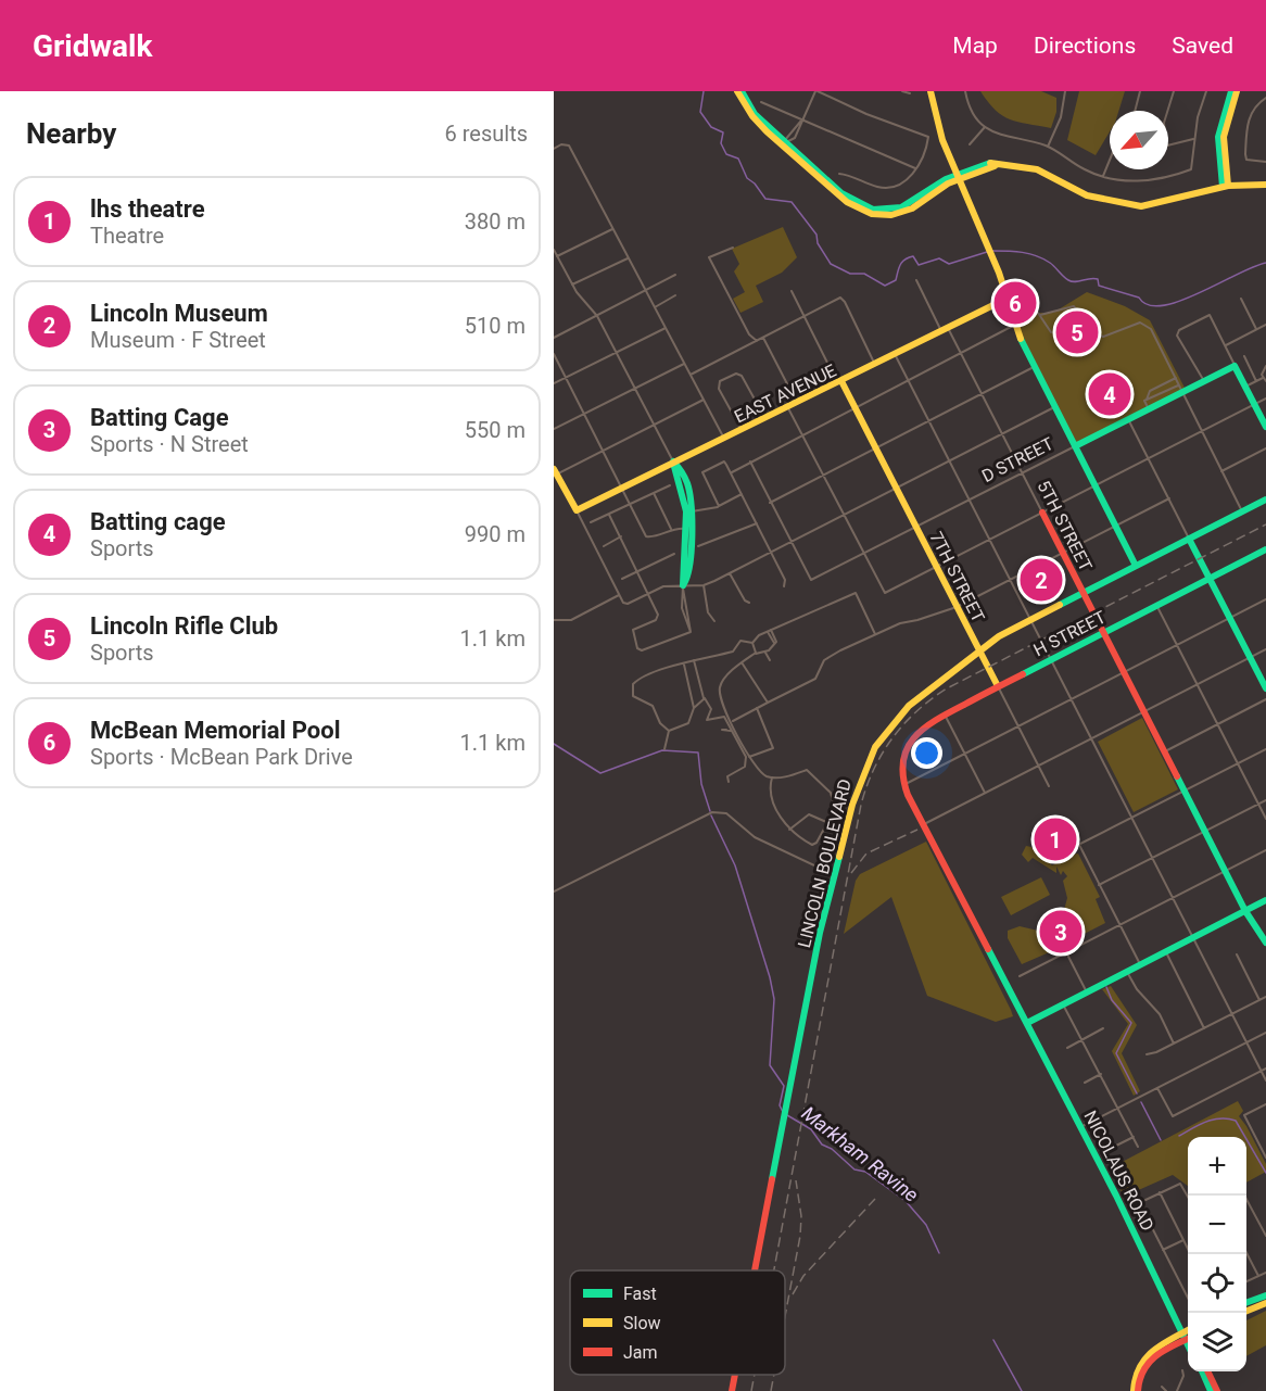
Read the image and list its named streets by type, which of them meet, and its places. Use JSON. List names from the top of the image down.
{
  "streets": {
    "street": [
      "EAST AVENUE",
      "D STREET",
      "5TH STREET",
      "7TH STREET",
      "H STREET",
      "LINCOLN BOULEVARD",
      "NICOLAUS ROAD"
    ]
  },
  "crossings": [
    ["EAST AVENUE", "5TH STREET"],
    ["EAST AVENUE", "7TH STREET"],
    ["D STREET", "5TH STREET"],
    ["D STREET", "7TH STREET"],
    ["5TH STREET", "H STREET"],
    ["5TH STREET", "LINCOLN BOULEVARD"],
    ["7TH STREET", "H STREET"],
    ["7TH STREET", "LINCOLN BOULEVARD"],
    ["H STREET", "NICOLAUS ROAD"]
  ],
  "water": ["Markham Ravine"],
  "legend": ["Fast", "Slow", "Jam"],
  "north": "bottom left",
  "page": {
    "header": "Gridwalk",
    "nav": ["Map", "Directions", "Saved"],
    "heading": ["Nearby", "6 results"],
    "list": [
      {
        "mark": "1",
        "name": "lhs theatre",
        "note": "Theatre",
        "value": "380 m"
      },
      {
        "mark": "2",
        "name": "Lincoln Museum",
        "note": "Museum · F Street",
        "value": "510 m"
      },
      {
        "mark": "3",
        "name": "Batting Cage",
        "note": "Sports · N Street",
        "value": "550 m"
      },
      {
        "mark": "4",
        "name": "Batting cage",
        "note": "Sports",
        "value": "990 m"
      },
      {
        "mark": "5",
        "name": "Lincoln Rifle Club",
        "note": "Sports",
        "value": "1.1 km"
      },
      {
        "mark": "6",
        "name": "McBean Memorial Pool",
        "note": "Sports · McBean Park Drive",
        "value": "1.1 km"
      }
    ],
    "pins": [
      "6",
      "5",
      "4",
      "2",
      "1",
      "3"
    ],
    "map_buttons": ["+", "−"]
  }
}
